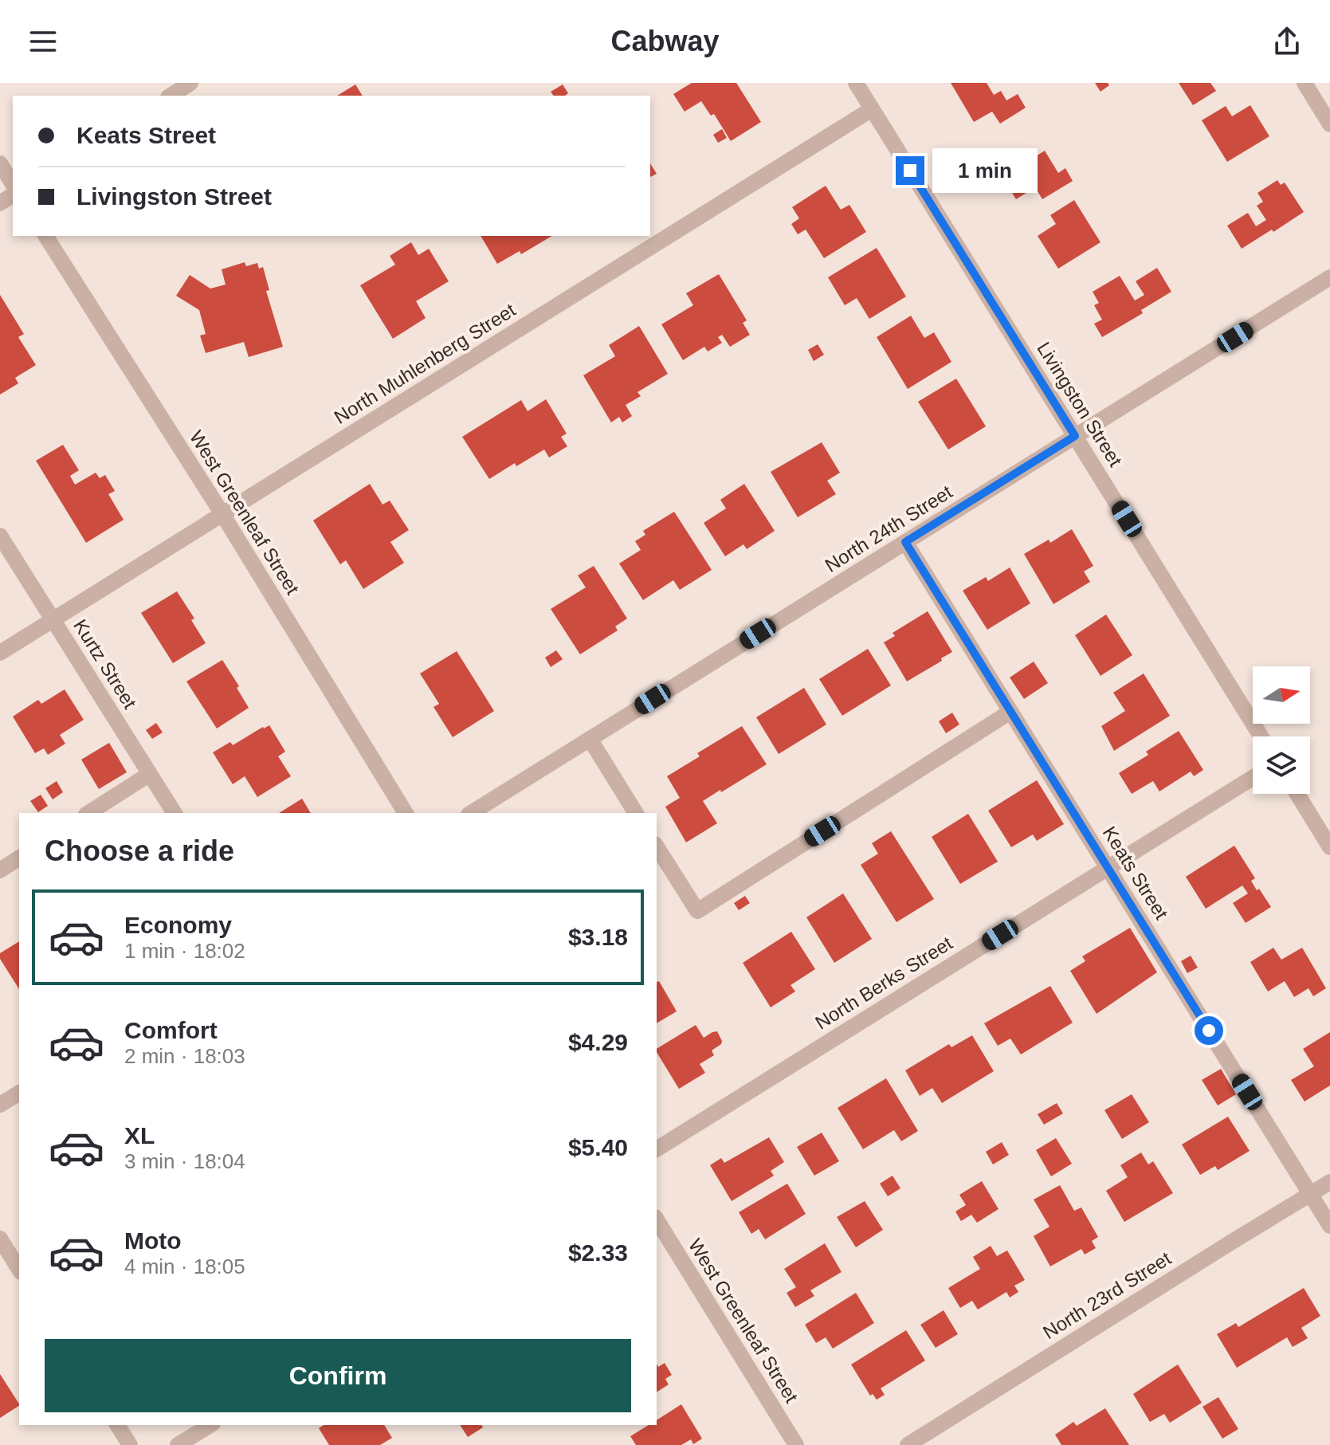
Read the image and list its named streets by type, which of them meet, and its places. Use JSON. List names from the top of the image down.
{
  "streets": {
    "street": [
      "North Muhlenberg Street",
      "Livingston Street",
      "West Greenleaf Street",
      "North 24th Street",
      "Kurtz Street",
      "Keats Street",
      "North Berks Street",
      "North 23rd Street"
    ]
  },
  "crossings": [
    ["North Muhlenberg Street", "Livingston Street"],
    ["North Muhlenberg Street", "West Greenleaf Street"],
    ["North Muhlenberg Street", "Kurtz Street"],
    ["Livingston Street", "North 24th Street"],
    ["North 24th Street", "Keats Street"],
    ["Keats Street", "North Berks Street"],
    ["Keats Street", "North 23rd Street"]
  ],
  "north": "right",
  "page": {
    "header": "Cabway",
    "banner": ["Keats Street", "Livingston Street"],
    "bubble": "1 min",
    "heading": "Choose a ride",
    "list": [
      {
        "name": "Economy",
        "note": "1 min · 18:02",
        "value": "$3.18"
      },
      {
        "name": "Comfort",
        "note": "2 min · 18:03",
        "value": "$4.29"
      },
      {
        "name": "XL",
        "note": "3 min · 18:04",
        "value": "$5.40"
      },
      {
        "name": "Moto",
        "note": "4 min · 18:05",
        "value": "$2.33"
      }
    ],
    "buttons": "Confirm"
  }
}
